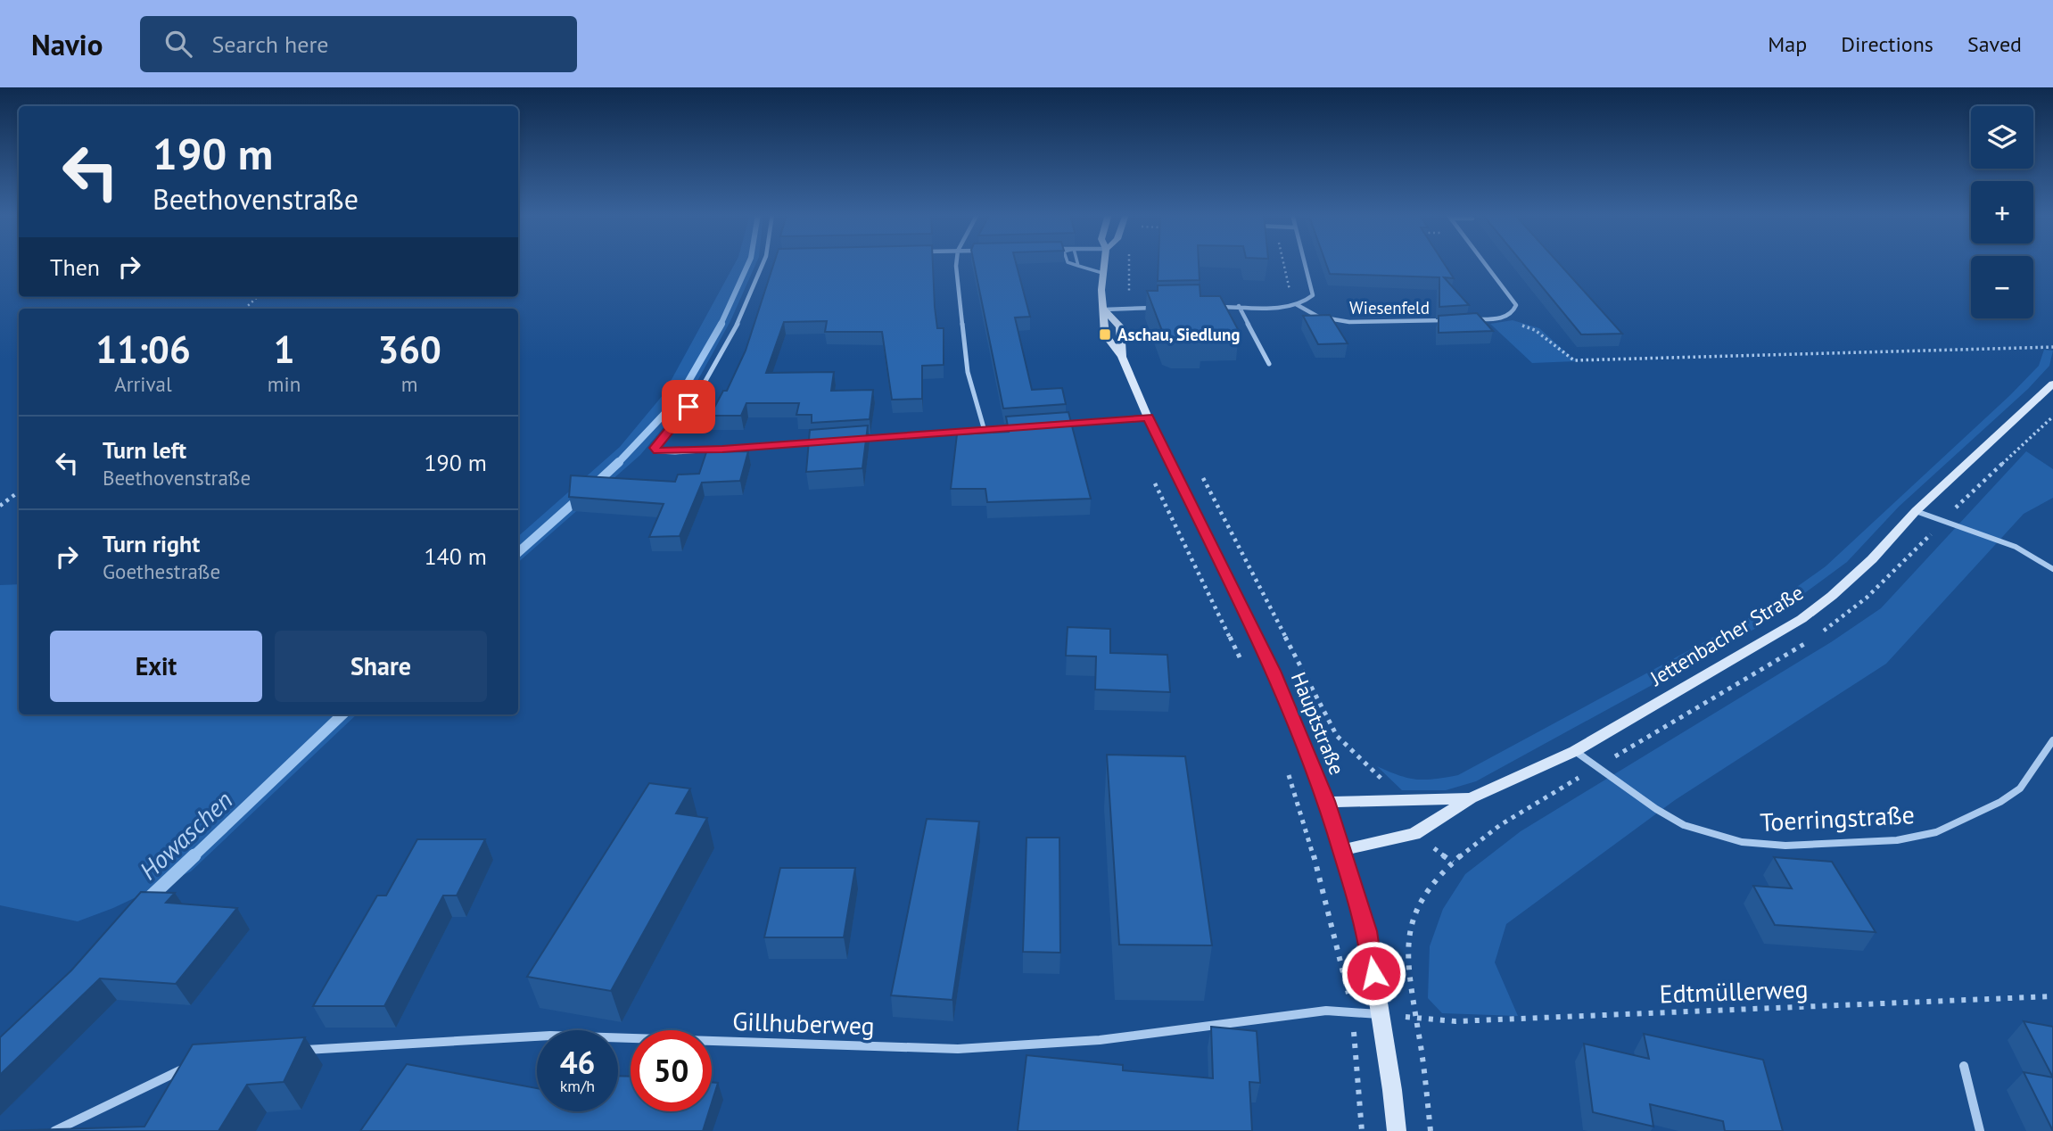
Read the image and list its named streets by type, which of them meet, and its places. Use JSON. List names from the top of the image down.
{
  "streets": {
    "main road": ["Jettenbacher Straße", "Hauptstraße"],
    "street": ["Wiesenfeld", "Toerringstraße", "Gillhuberweg"],
    "path": ["Edtmüllerweg"]
  },
  "crossings": [
    ["Jettenbacher Straße", "Hauptstraße"],
    ["Jettenbacher Straße", "Toerringstraße"],
    ["Hauptstraße", "Gillhuberweg"]
  ],
  "water": ["Howaschen"],
  "places": {
    "transit": ["Aschau, Siedlung"]
  },
  "page": {
    "header": "Navio",
    "search": "Search here",
    "nav": ["Map", "Directions", "Saved"],
    "map_buttons": ["+", "−"],
    "turn": ["190 m", "Beethovenstraße"],
    "then": "Then",
    "eta": [
      "11:06",
      "Arrival",
      "1",
      "min",
      "360",
      "m"
    ],
    "list": [
      {
        "name": "Turn left",
        "note": "Beethovenstraße",
        "value": "190 m"
      },
      {
        "name": "Turn right",
        "note": "Goethestraße",
        "value": "140 m"
      }
    ],
    "buttons": ["Exit", "Share"],
    "speed": "46 km/h",
    "limit": "50"
  }
}
